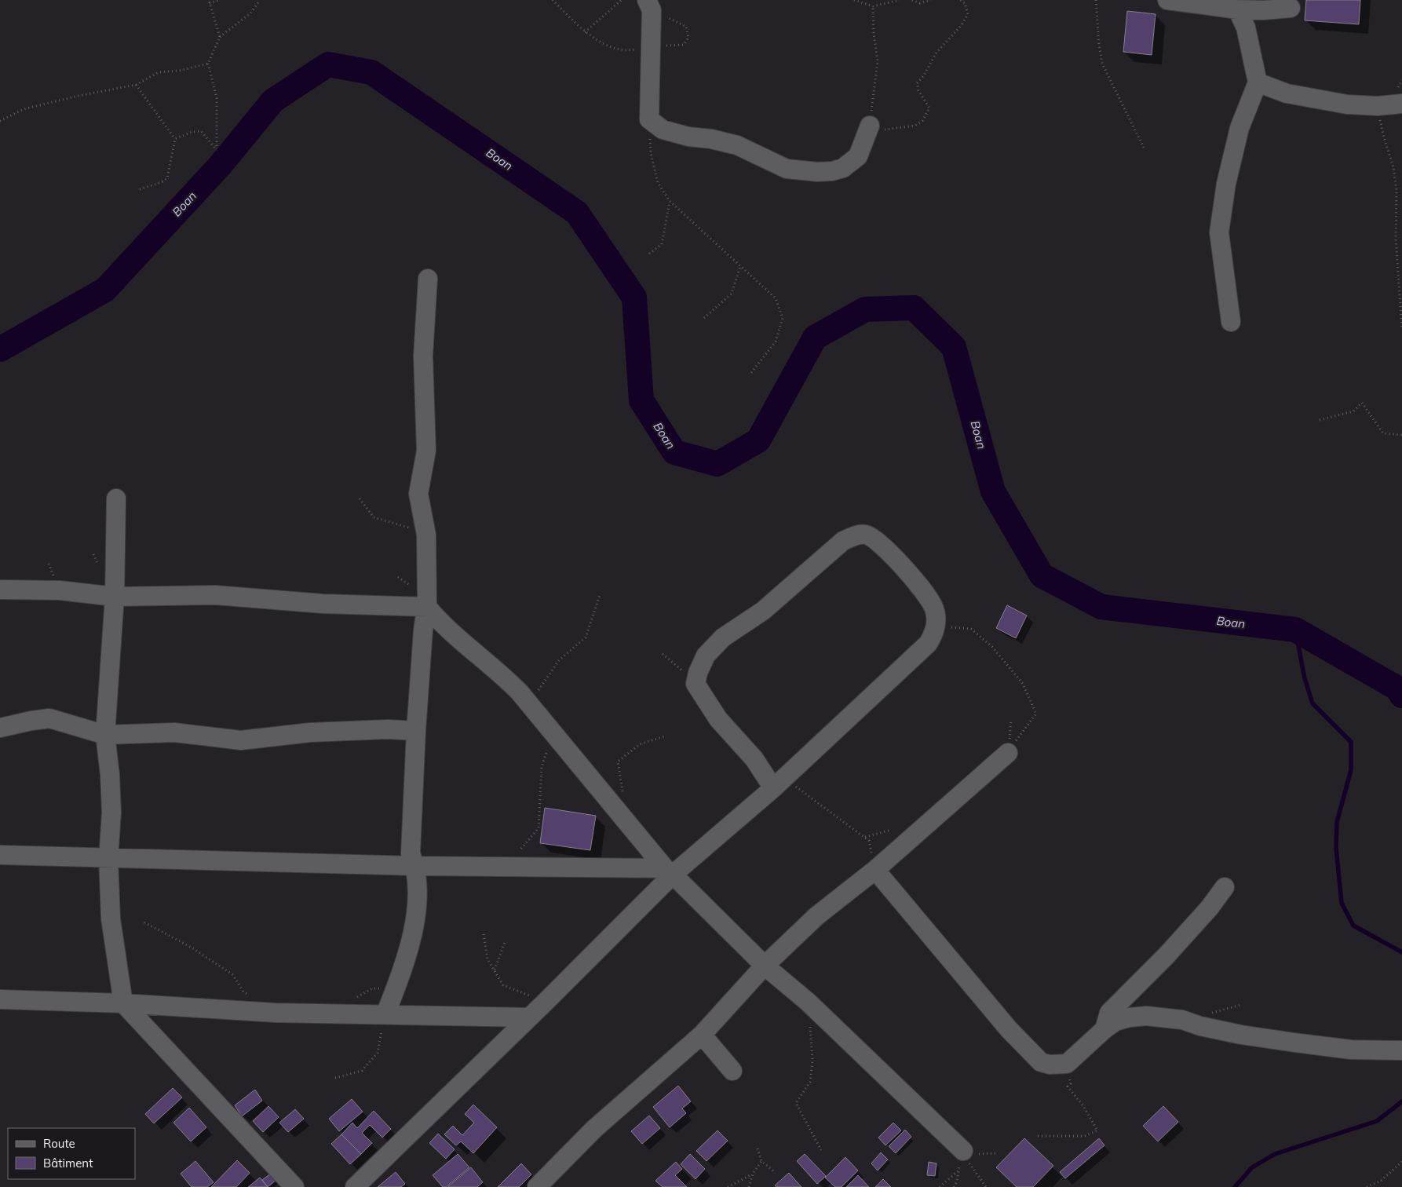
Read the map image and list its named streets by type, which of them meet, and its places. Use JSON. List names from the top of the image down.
{
  "water": ["Boan"],
  "legend": ["Route", "Bâtiment"]
}
